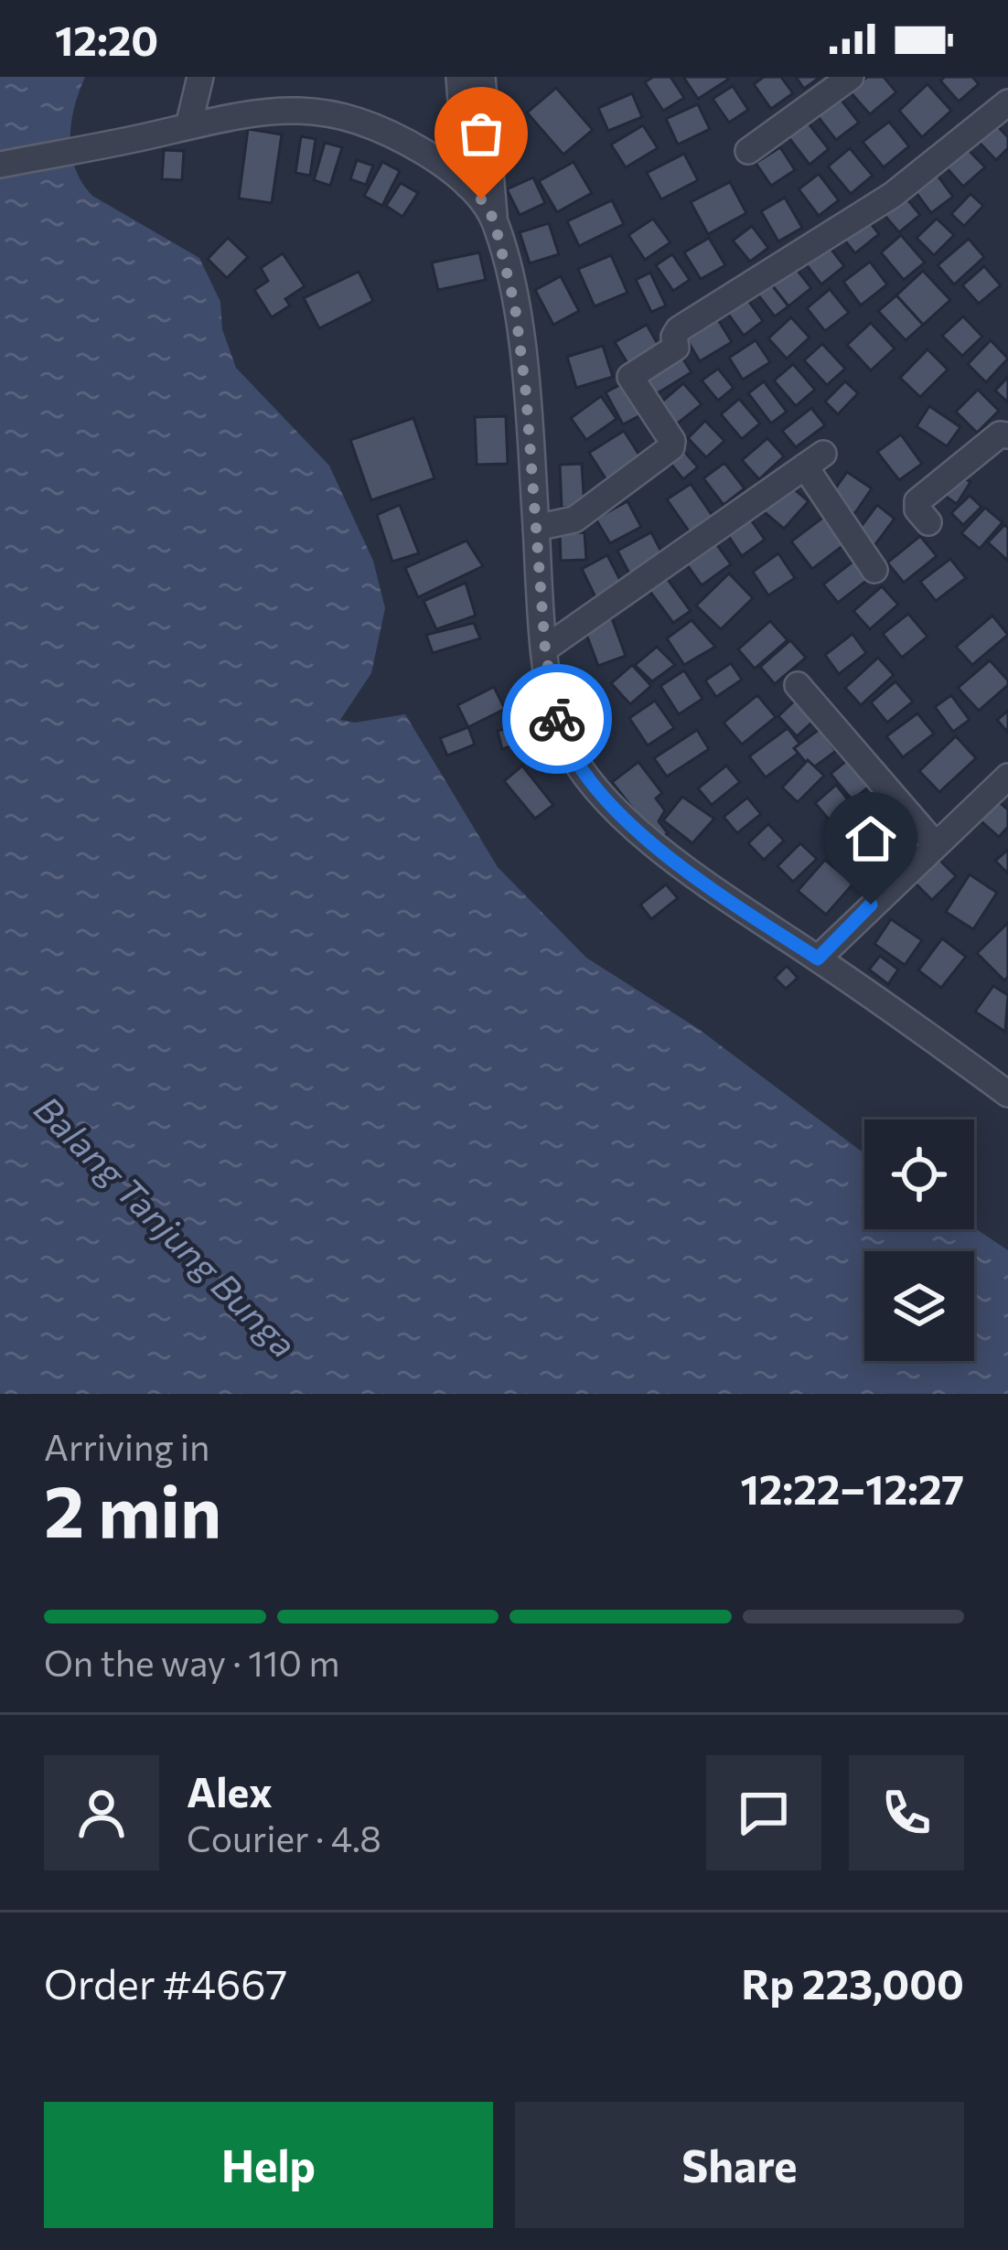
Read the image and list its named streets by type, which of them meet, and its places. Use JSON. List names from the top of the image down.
{
  "water": ["Balang Tanjung Bunga"],
  "page": {
    "status": "12:20",
    "heading": ["2 min", "Arriving in", "12:22–12:27"],
    "panel": [
      "Alex",
      "Courier · 4.8",
      "Order #4667",
      "Rp 223,000"
    ],
    "bar": "On the way · 110 m",
    "buttons": ["Help", "Share"]
  }
}
